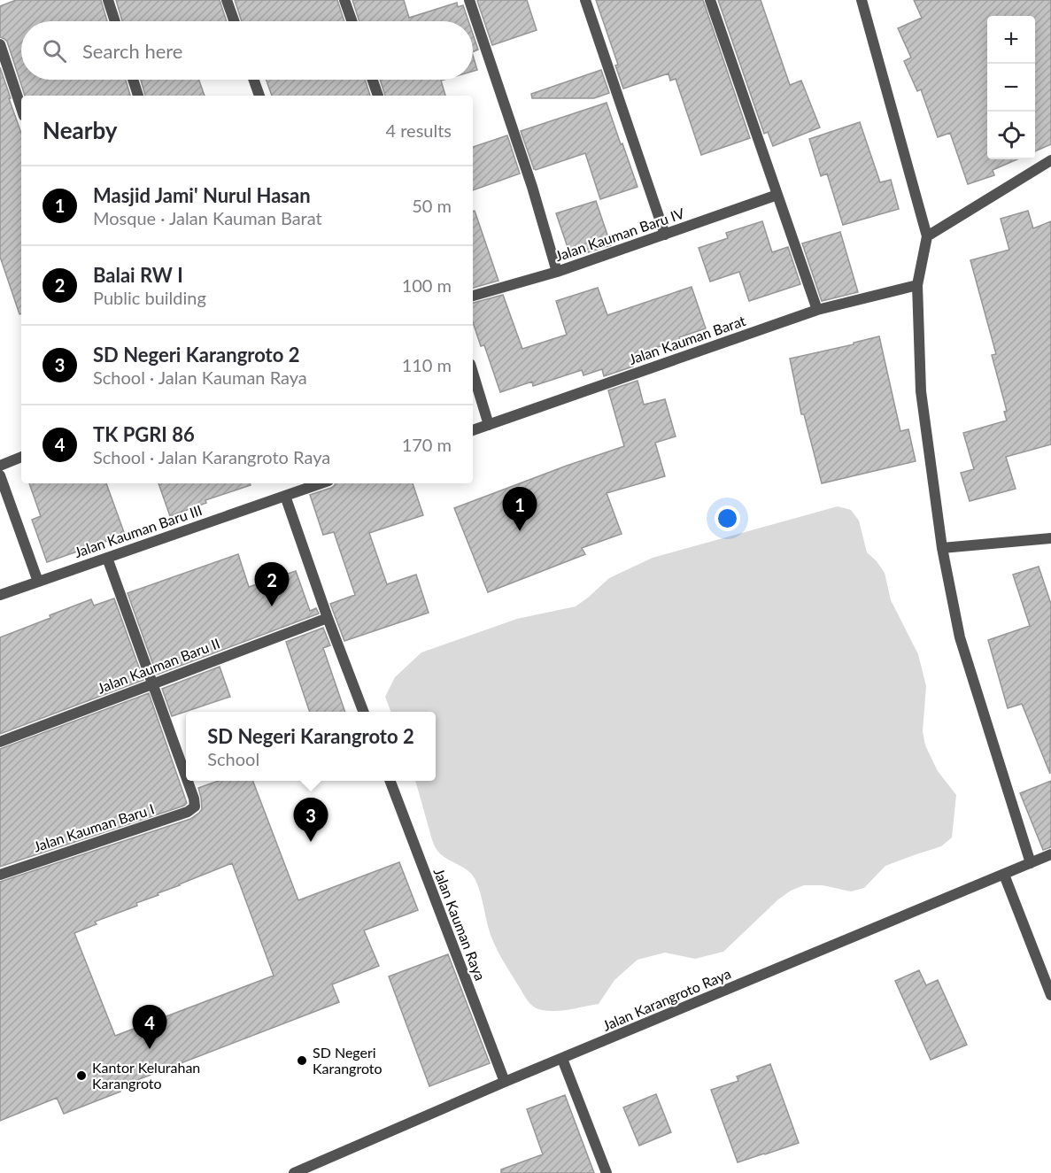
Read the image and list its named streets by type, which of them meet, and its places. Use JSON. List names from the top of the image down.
{
  "streets": {
    "street": [
      "Jalan Kauman Baru IV",
      "Jalan Kauman Barat",
      "Jalan Kauman Baru III",
      "Jalan Kauman Baru II",
      "Jalan Kauman Baru I",
      "Jalan Kauman Raya",
      "Jalan Karangroto Raya"
    ]
  },
  "crossings": [
    ["Jalan Kauman Baru II", "Jalan Kauman Baru I"],
    ["Jalan Kauman Raya", "Jalan Karangroto Raya"]
  ],
  "places": ["SD Negeri Karangroto", "Kantor Kelurahan Karangroto"],
  "page": {
    "map_buttons": ["+", "−"],
    "search": "Search here",
    "heading": ["Nearby", "4 results"],
    "list": [
      {
        "mark": "1",
        "name": "Masjid Jami' Nurul Hasan",
        "note": "Mosque · Jalan Kauman Barat",
        "value": "50 m"
      },
      {
        "mark": "2",
        "name": "Balai RW I",
        "note": "Public building",
        "value": "100 m"
      },
      {
        "mark": "3",
        "name": "SD Negeri Karangroto 2",
        "note": "School · Jalan Kauman Raya",
        "value": "110 m"
      },
      {
        "mark": "4",
        "name": "TK PGRI 86",
        "note": "School · Jalan Karangroto Raya",
        "value": "170 m"
      }
    ],
    "pins": [
      "1",
      "2",
      "3",
      "4"
    ],
    "popup": ["SD Negeri Karangroto 2", "School"]
  }
}
